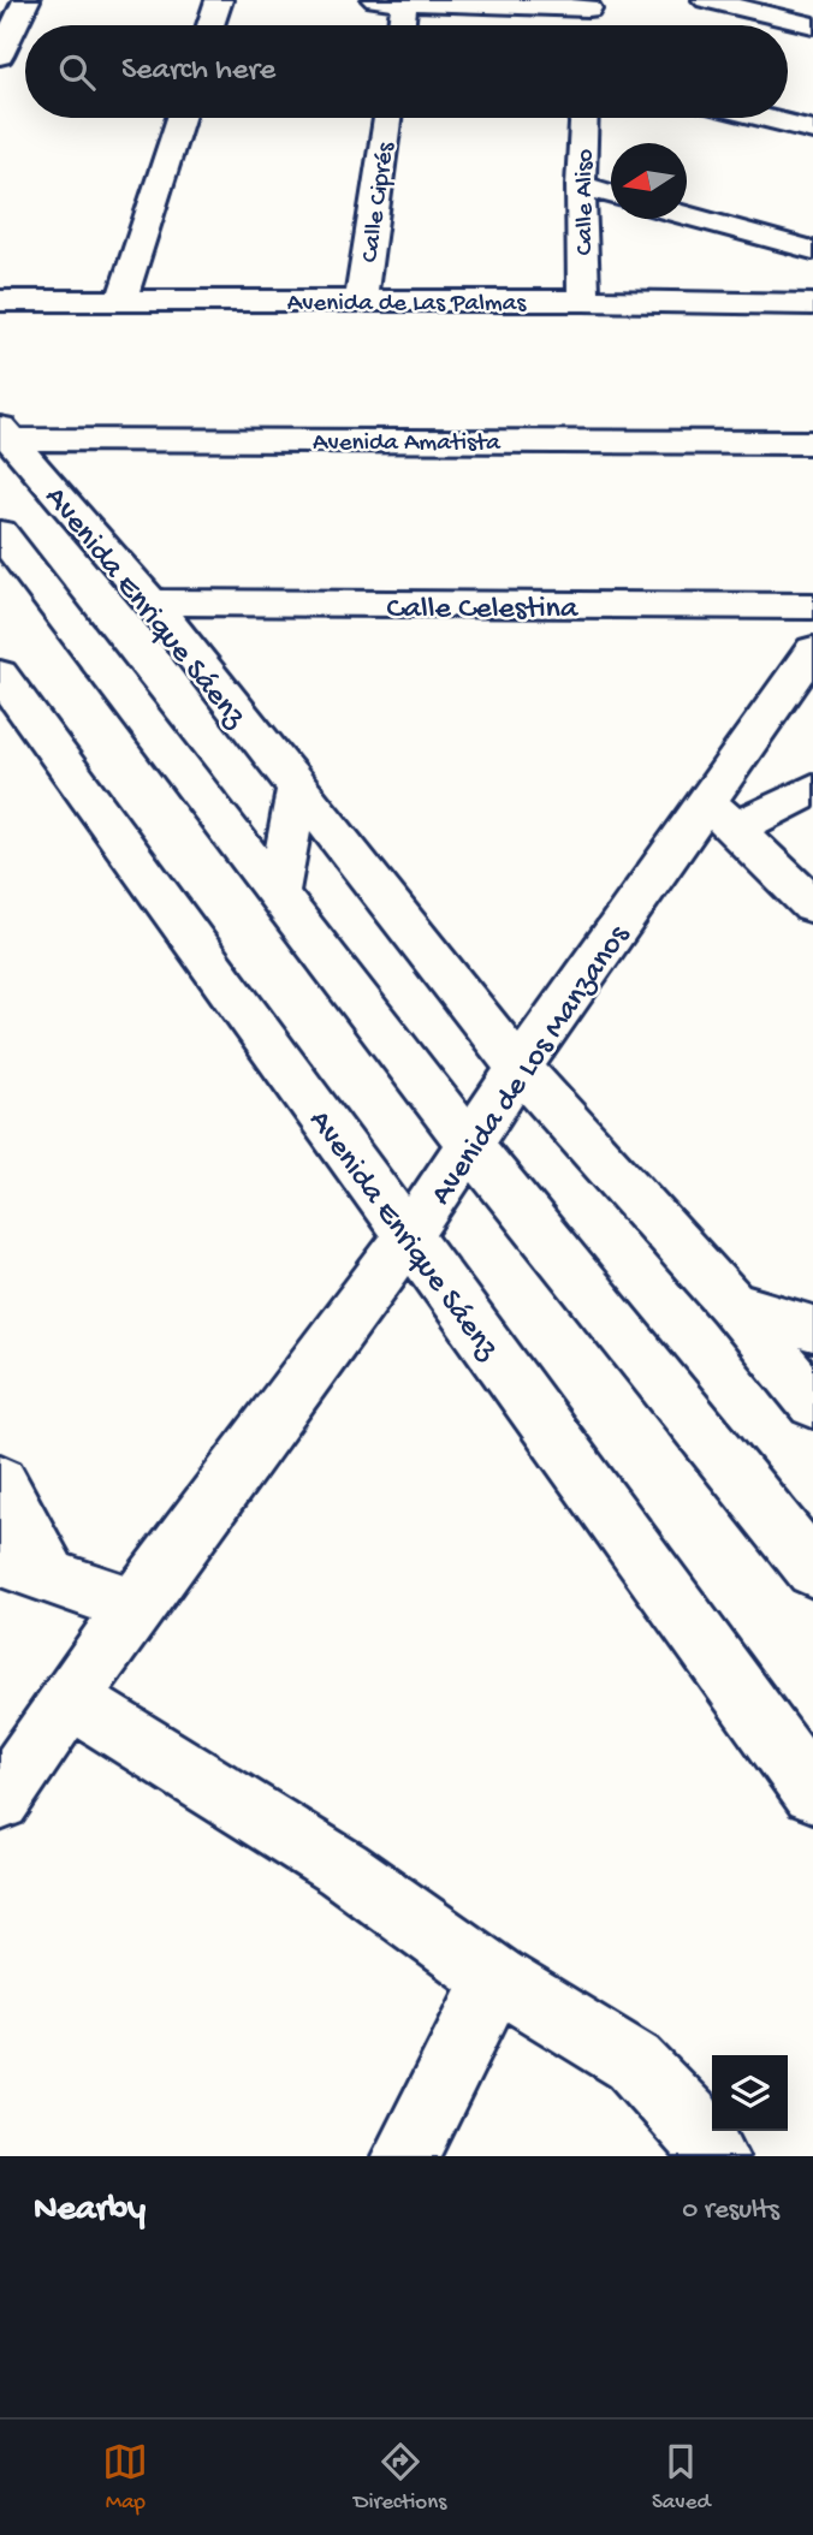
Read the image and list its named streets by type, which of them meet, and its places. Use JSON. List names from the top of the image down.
{
  "streets": {
    "street": [
      "Calle Ciprés",
      "Calle Aliso",
      "Avenida de Las Palmas",
      "Avenida Amatista",
      "Avenida Enrique Sáenz",
      "Calle Celestina",
      "Avenida de Los Manzanos"
    ]
  },
  "crossings": [
    ["Calle Ciprés", "Avenida de Las Palmas"],
    ["Calle Aliso", "Avenida de Las Palmas"],
    ["Avenida Amatista", "Avenida Enrique Sáenz"],
    ["Avenida Enrique Sáenz", "Calle Celestina"],
    ["Avenida Enrique Sáenz", "Avenida de Los Manzanos"]
  ],
  "north": "left",
  "page": {
    "search": "Search here",
    "heading": ["Nearby", "0 results"],
    "nav": ["Map", "Directions", "Saved"]
  }
}
